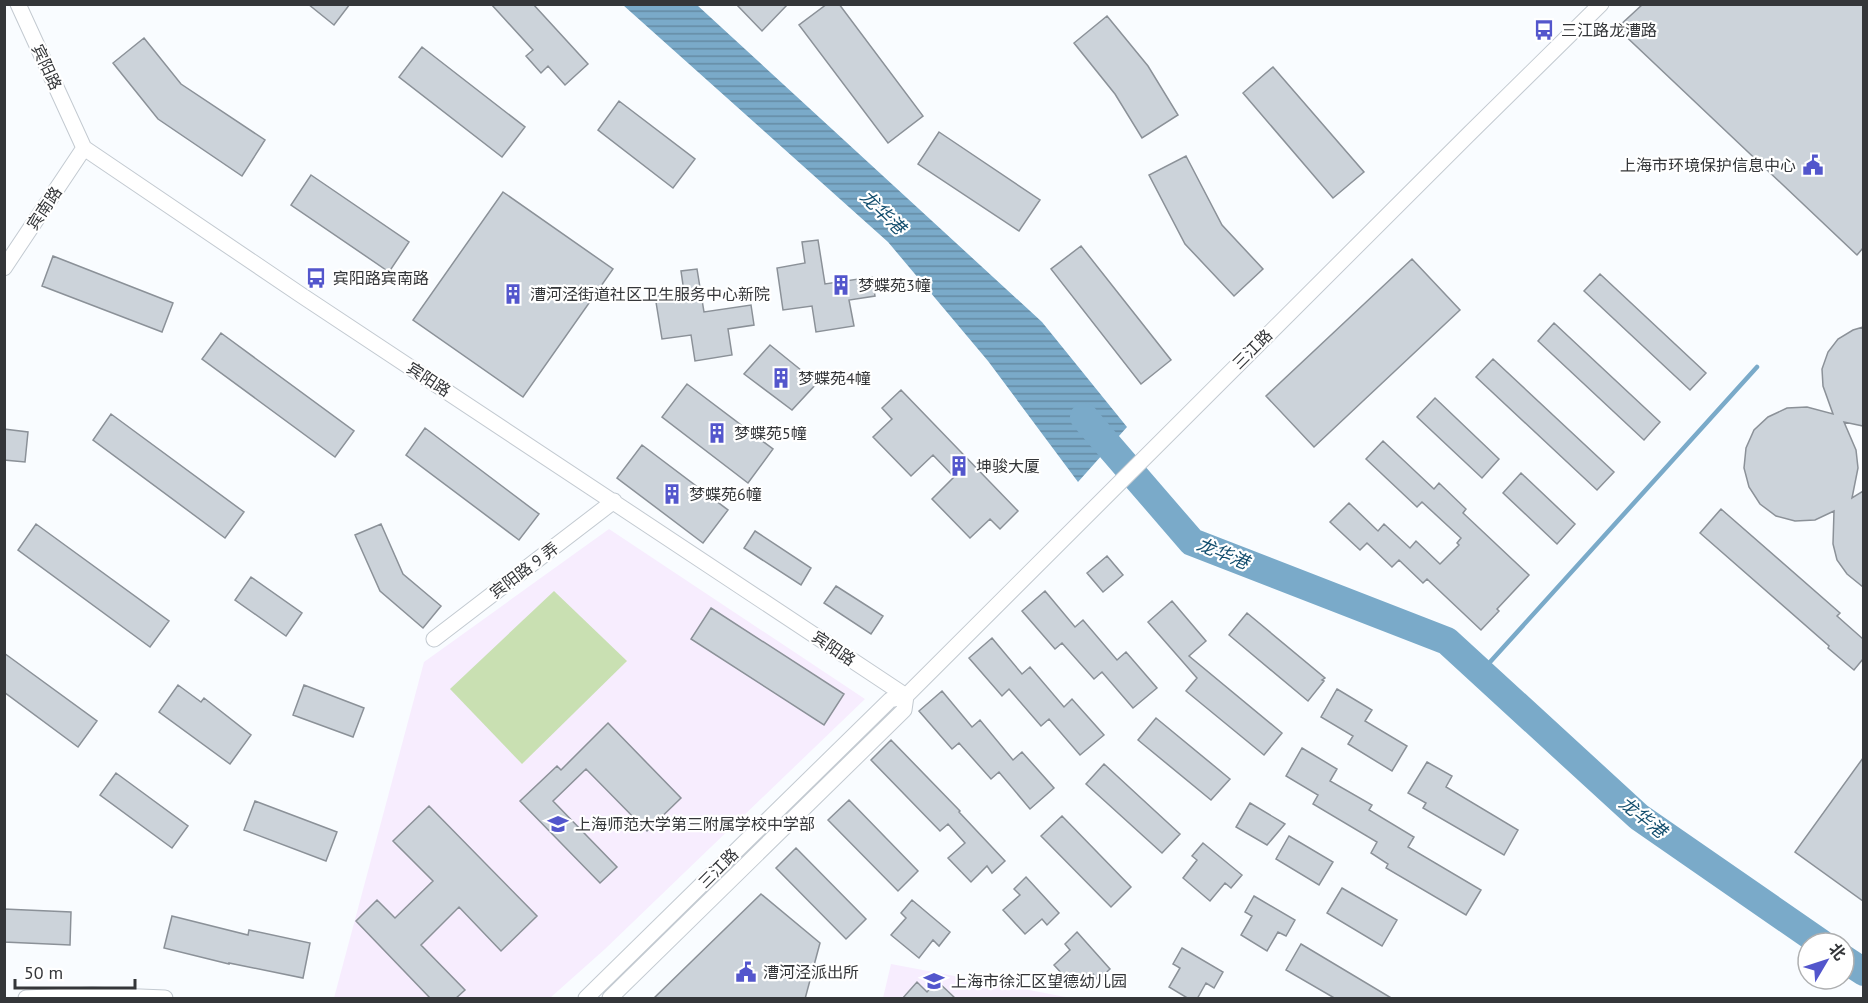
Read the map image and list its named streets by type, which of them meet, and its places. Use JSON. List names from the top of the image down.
{
  "streets": {
    "street": [
      "宾阳路",
      "宾南路",
      "三江路",
      "宾阳路 9 弄"
    ]
  },
  "crossings": [
    ["宾阳路", "宾南路"],
    ["宾阳路", "三江路"],
    ["宾阳路", "宾阳路 9 弄"]
  ],
  "water": ["龙华港"],
  "places": {
    "bus stop": ["三江路龙漕路", "宾阳路宾南路"],
    "public building": ["上海市环境保护信息中心", "漕河泾派出所"],
    "building": [
      "梦蝶苑3幢",
      "漕河泾街道社区卫生服务中心新院",
      "梦蝶苑4幢",
      "梦蝶苑5幢",
      "坤骏大厦",
      "梦蝶苑6幢"
    ],
    "school or university": ["上海师范大学第三附属学校中学部", "上海市徐汇区望德幼儿园"]
  },
  "scale_bar": "50 m",
  "north": "top right"
}
